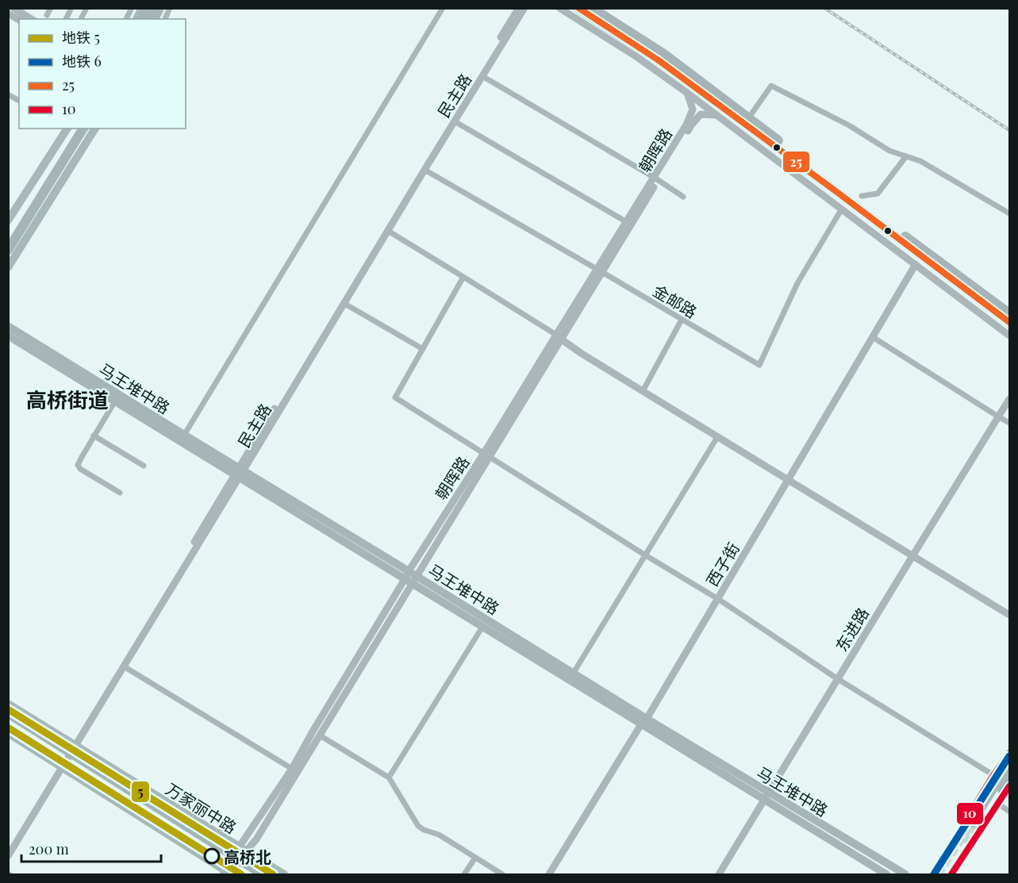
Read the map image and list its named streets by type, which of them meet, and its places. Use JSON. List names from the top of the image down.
{
  "streets": {
    "main road": ["马王堆中路", "万家丽中路"],
    "street": [
      "民主路",
      "朝晖路",
      "金邮路",
      "西子街",
      "东进路"
    ]
  },
  "crossings": [
    ["民主路", "金邮路"],
    ["民主路", "马王堆中路"],
    ["民主路", "万家丽中路"],
    ["朝晖路", "金邮路"],
    ["朝晖路", "马王堆中路"],
    ["朝晖路", "万家丽中路"],
    ["马王堆中路", "西子街"],
    ["马王堆中路", "东进路"]
  ],
  "districts": ["高桥街道"],
  "places": ["高桥北"],
  "lines": [
    "transit line 25",
    "metro line 5",
    "transit line 10",
    "metro line 6"
  ],
  "legend": [
    "地铁 5",
    "地铁 6",
    "25",
    "10"
  ],
  "scale_bar": "200 m"
}
